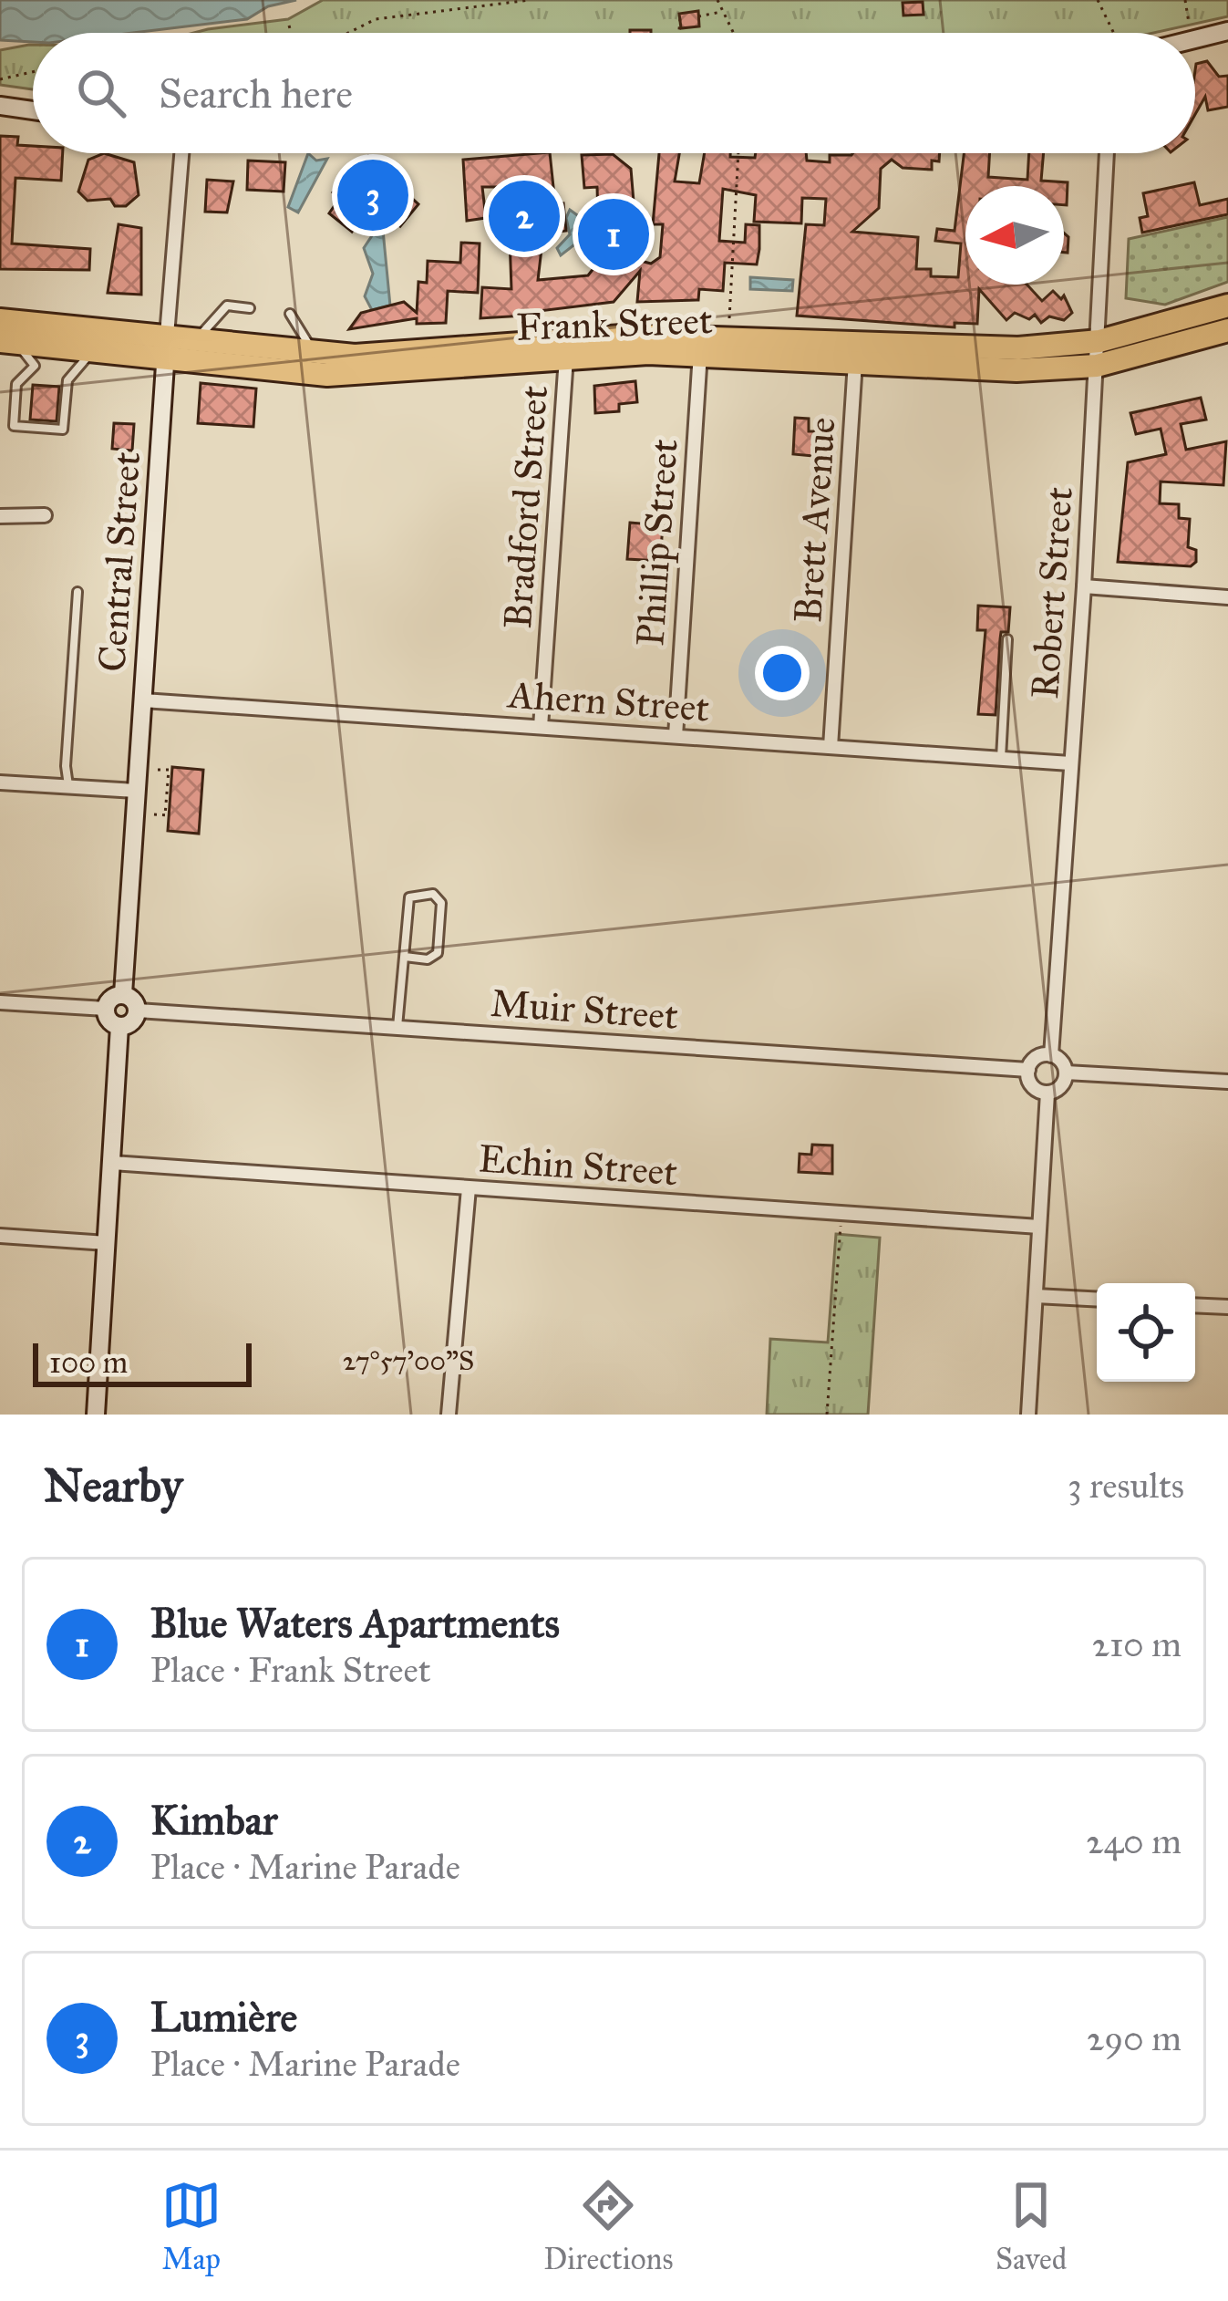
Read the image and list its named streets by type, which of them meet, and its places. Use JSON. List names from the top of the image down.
{
  "streets": {
    "highway": ["Frank Street"],
    "main road": ["Central Street"],
    "street": [
      "Bradford Street",
      "Brett Avenue",
      "Phillip Street",
      "Robert Street",
      "Ahern Street",
      "Muir Street",
      "Echin Street"
    ]
  },
  "crossings": [
    ["Frank Street", "Bradford Street"],
    ["Frank Street", "Brett Avenue"],
    ["Frank Street", "Phillip Street"],
    ["Frank Street", "Central Street"],
    ["Frank Street", "Robert Street"],
    ["Bradford Street", "Ahern Street"],
    ["Brett Avenue", "Ahern Street"],
    ["Phillip Street", "Ahern Street"],
    ["Central Street", "Ahern Street"],
    ["Central Street", "Muir Street"],
    ["Robert Street", "Ahern Street"],
    ["Robert Street", "Muir Street"]
  ],
  "scale_bar": "100 m",
  "north": "left",
  "page": {
    "search": "Search here",
    "pins": ["3", "2", "1"],
    "scale": "100 m",
    "heading": ["Nearby", "3 results"],
    "list": [
      {
        "mark": "1",
        "name": "Blue Waters Apartments",
        "note": "Place · Frank Street",
        "value": "210 m"
      },
      {
        "mark": "2",
        "name": "Kimbar",
        "note": "Place · Marine Parade",
        "value": "240 m"
      },
      {
        "mark": "3",
        "name": "Lumière",
        "note": "Place · Marine Parade",
        "value": "290 m"
      }
    ],
    "nav": ["Map", "Directions", "Saved"]
  },
  "coordinates": ["27°57'00\"S"]
}
